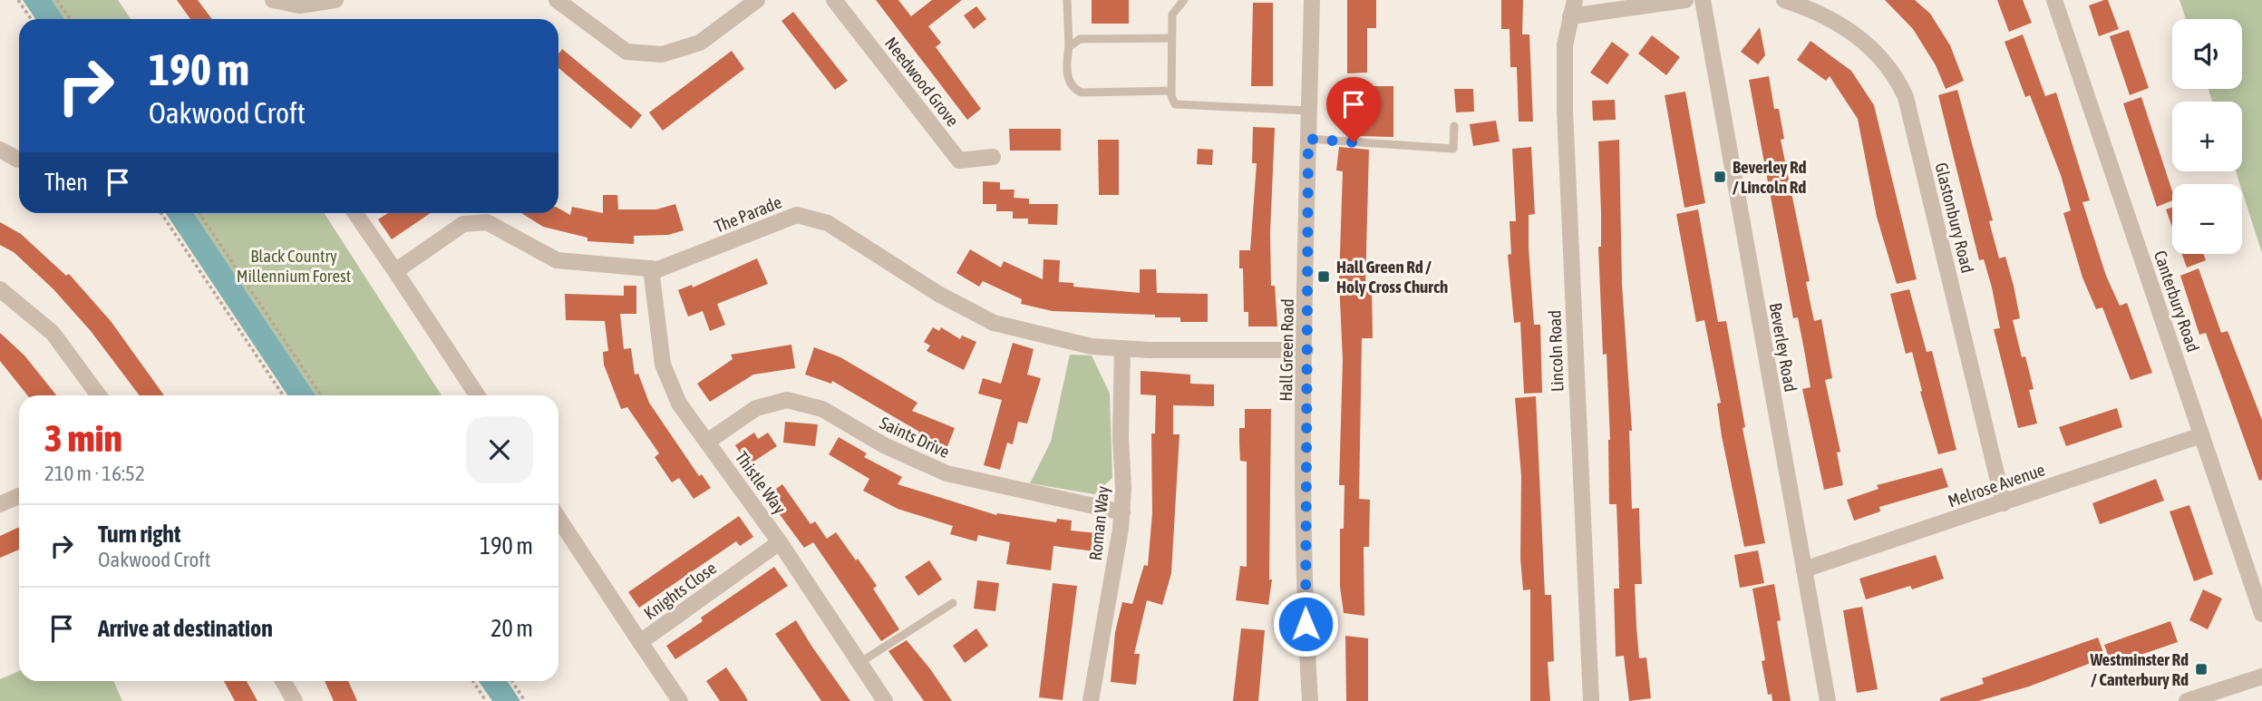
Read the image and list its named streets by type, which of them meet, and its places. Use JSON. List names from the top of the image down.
{
  "streets": {
    "street": [
      "Needwood Grove",
      "The Parade",
      "Glastonbury Road",
      "Canterbury Road",
      "Beverley Road",
      "Hall Green Road",
      "Lincoln Road",
      "Saints Drive",
      "Thistle Way",
      "Melrose Avenue",
      "Roman Way",
      "Knights Close"
    ]
  },
  "crossings": [
    ["The Parade", "Hall Green Road"],
    ["The Parade", "Thistle Way"],
    ["The Parade", "Roman Way"],
    ["Glastonbury Road", "Melrose Avenue"],
    ["Canterbury Road", "Melrose Avenue"],
    ["Beverley Road", "Melrose Avenue"],
    ["Saints Drive", "Thistle Way"],
    ["Saints Drive", "Roman Way"],
    ["Thistle Way", "Knights Close"]
  ],
  "parks": ["Black Country Millennium Forest"],
  "places": {
    "transit": ["Beverley Rd / Lincoln Rd", "Hall Green Rd / Holy Cross Church", "Westminster Rd / Canterbury Rd"]
  },
  "page": {
    "map_buttons": ["+", "−"],
    "turn": ["190 m", "Oakwood Croft"],
    "then": "Then",
    "heading": ["3 min", "210 m · 16:52"],
    "list": [
      {
        "name": "Turn right",
        "note": "Oakwood Croft",
        "value": "190 m"
      },
      {
        "name": "Arrive at destination",
        "value": "20 m"
      }
    ]
  }
}
